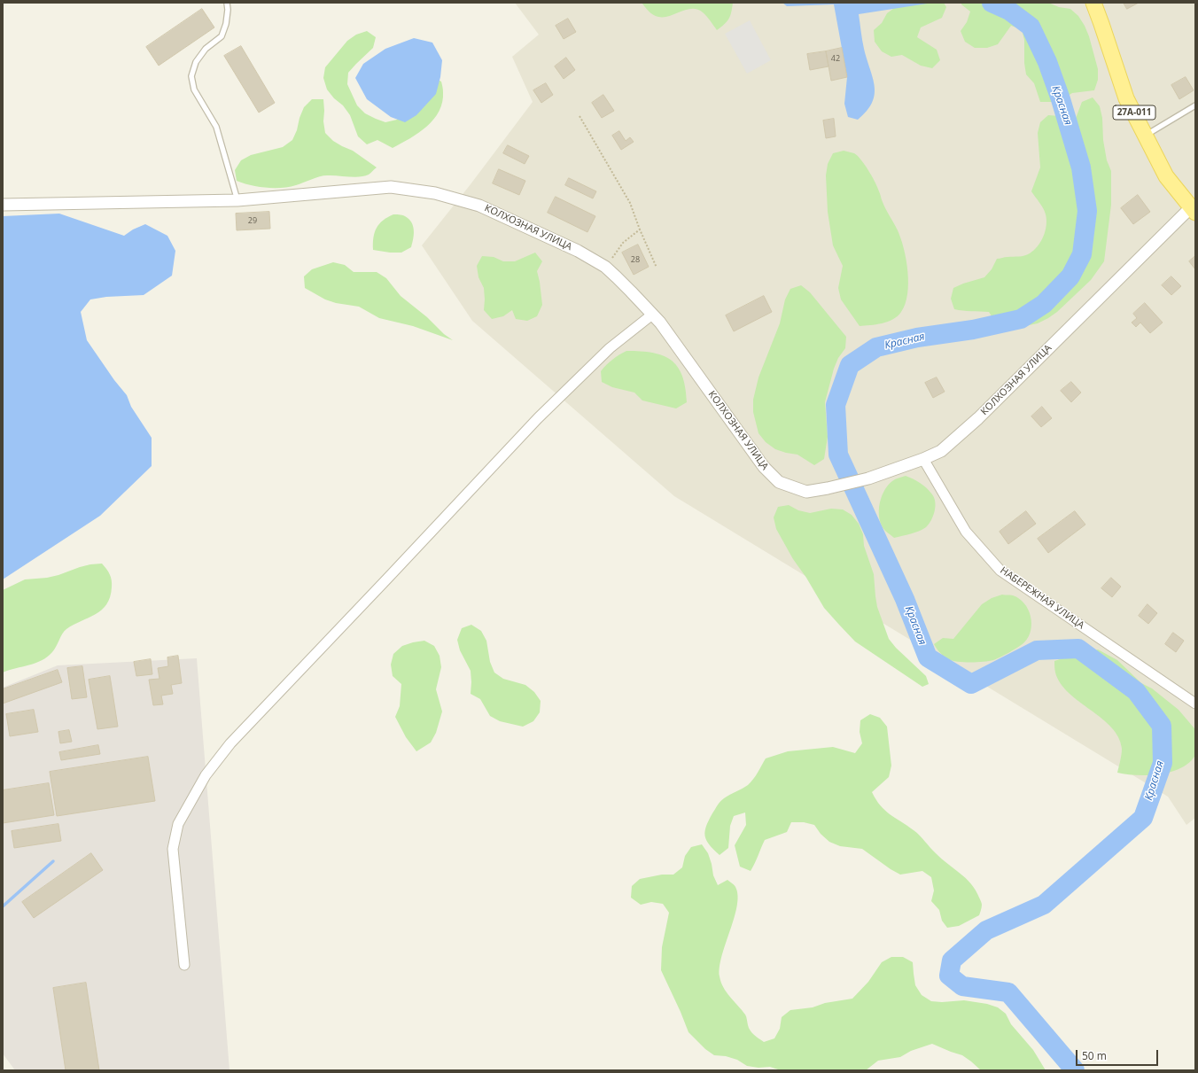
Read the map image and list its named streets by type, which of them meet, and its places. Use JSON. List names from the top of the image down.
{
  "streets": {
    "main road": ["27А-011"],
    "street": ["КОЛХОЗНАЯ УЛИЦА", "НАБЕРЕЖНАЯ УЛИЦА"]
  },
  "crossings": [
    ["27А-011", "КОЛХОЗНАЯ УЛИЦА"],
    ["КОЛХОЗНАЯ УЛИЦА", "НАБЕРЕЖНАЯ УЛИЦА"]
  ],
  "water": ["Красная"],
  "house_numbers": ["42", "29", "28"],
  "scale_bar": "50 m"
}
